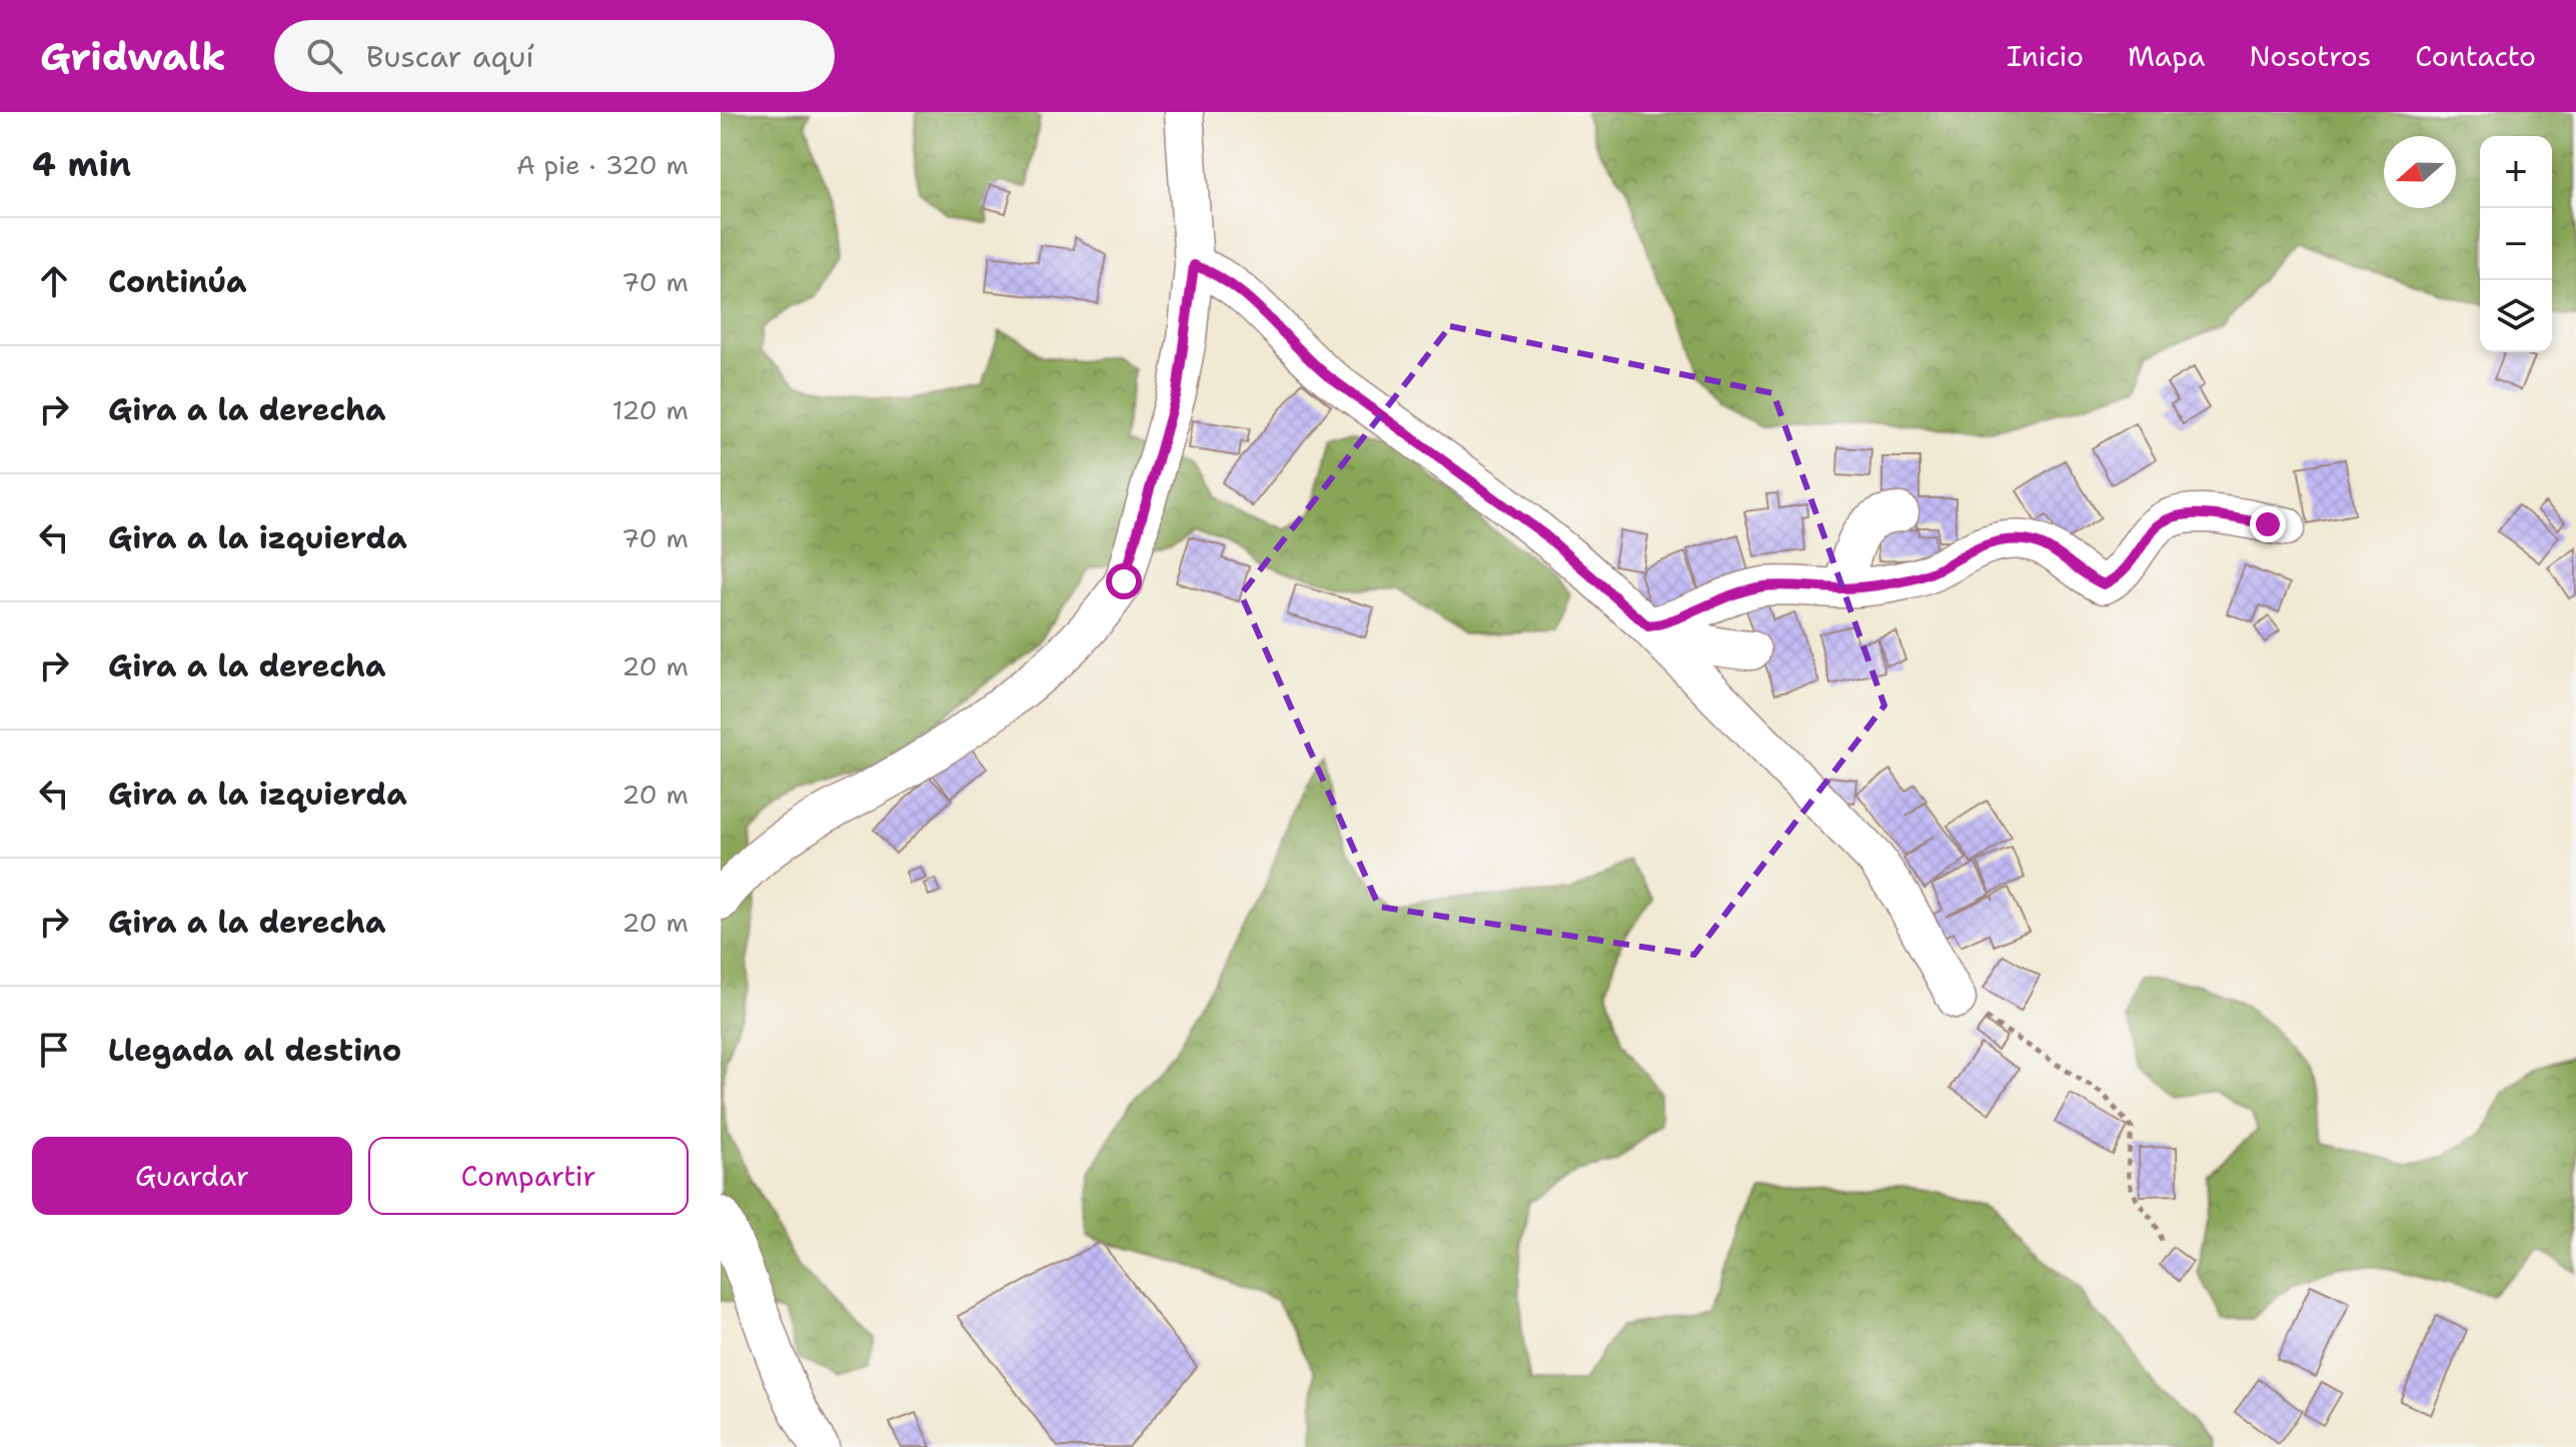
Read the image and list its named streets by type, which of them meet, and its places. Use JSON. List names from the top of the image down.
{
  "north": "left",
  "page": {
    "header": "Gridwalk",
    "search": "Buscar aquí",
    "nav": [
      "Inicio",
      "Mapa",
      "Nosotros",
      "Contacto"
    ],
    "heading": ["4 min", "A pie · 320 m"],
    "map_buttons": ["+", "−"],
    "list": [
      ["Continúa", "70 m"],
      ["Gira a la derecha", "120 m"],
      ["Gira a la izquierda", "70 m"],
      ["Gira a la derecha", "20 m"],
      ["Gira a la izquierda", "20 m"],
      ["Gira a la derecha", "20 m"],
      "Llegada al destino"
    ],
    "buttons": ["Guardar", "Compartir"]
  }
}
